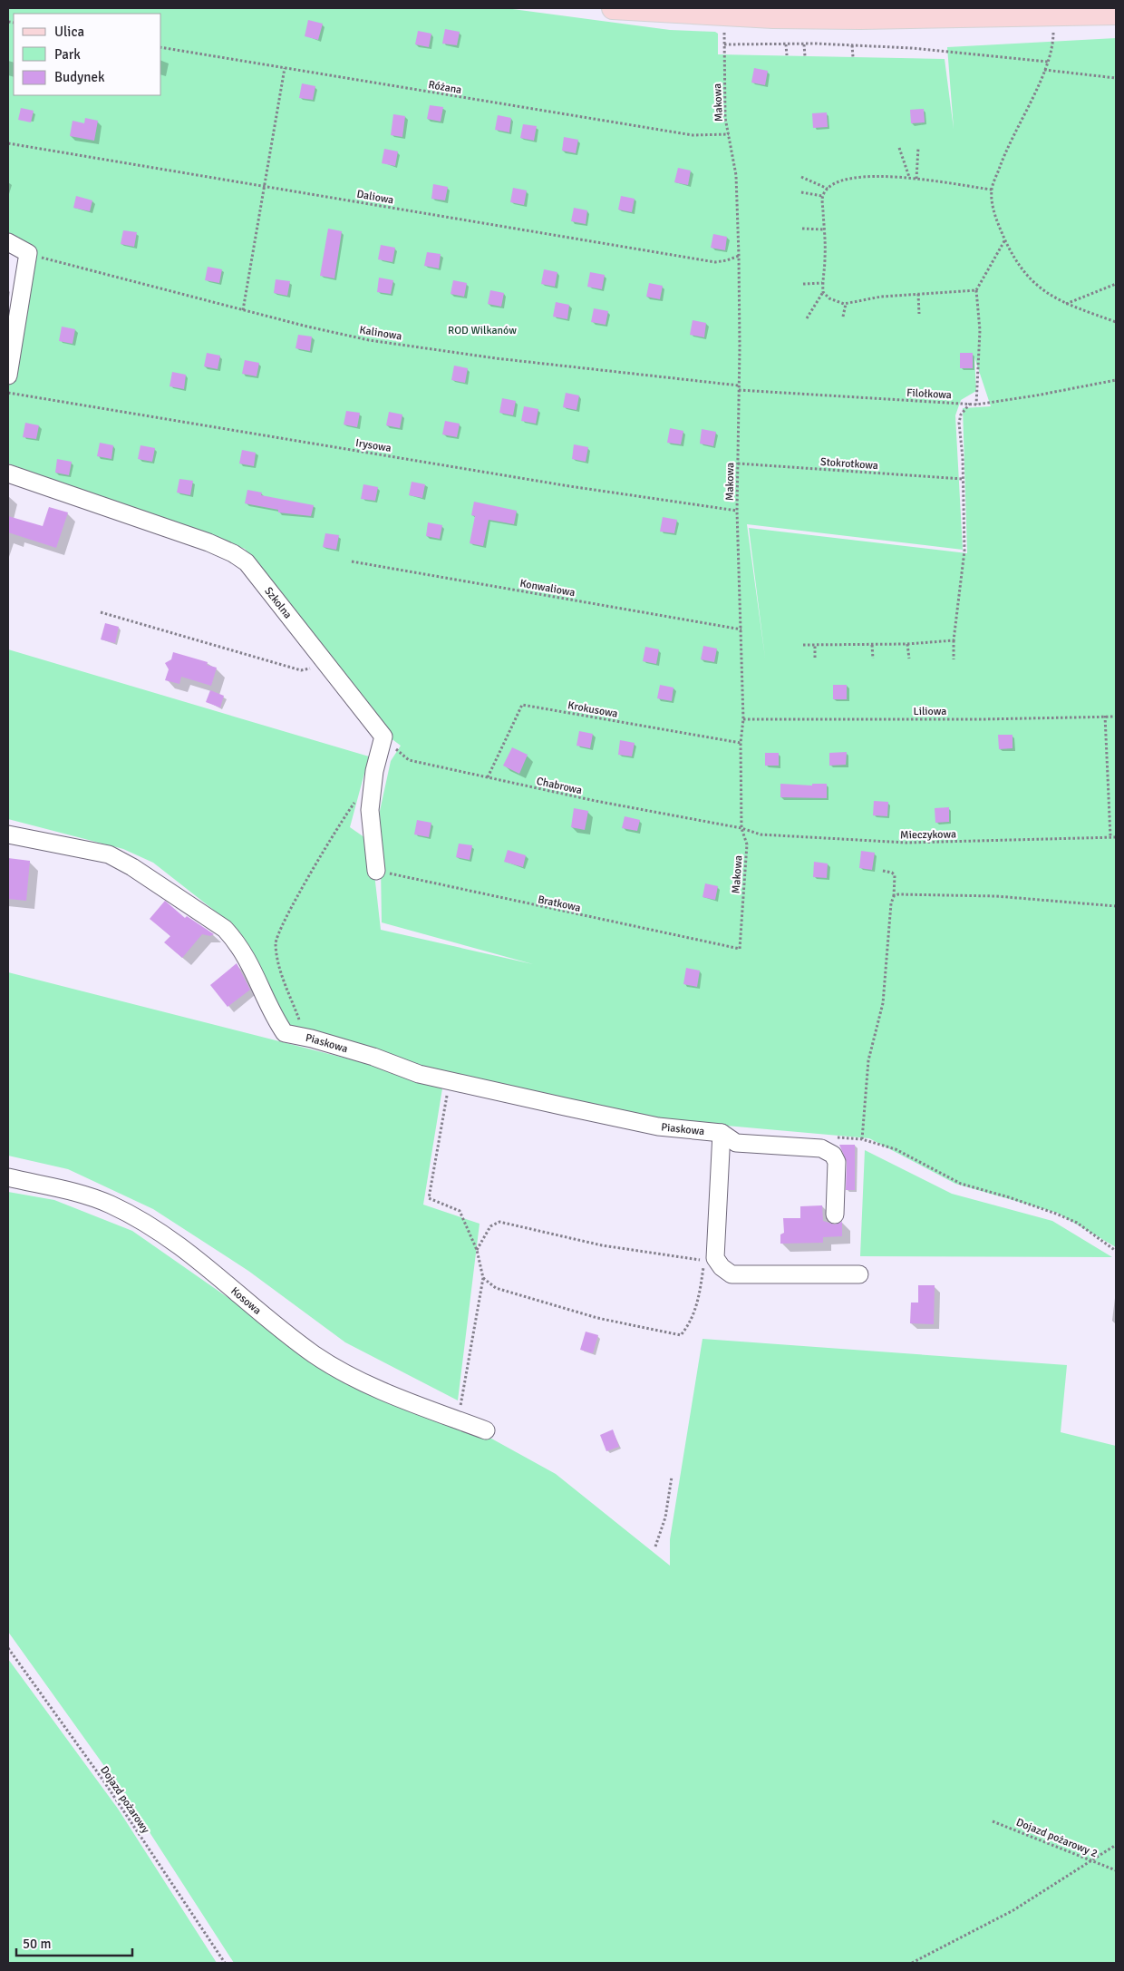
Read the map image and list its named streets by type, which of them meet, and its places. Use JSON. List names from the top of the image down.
{
  "streets": {
    "street": ["Szkolna", "Piaskowa", "Kosowa"],
    "path": [
      "Różana",
      "Makowa",
      "Daliowa",
      "Kalinowa",
      "Filołkowa",
      "Irysowa",
      "Stokrotkowa",
      "Konwaliowa",
      "Krokusowa",
      "Liliowa",
      "Chabrowa",
      "Mieczykowa",
      "Bratkowa",
      "Dojazd pożarowy",
      "Dojazd pożarowy 2"
    ]
  },
  "crossings": [
    ["Różana", "Makowa"],
    ["Makowa", "Daliowa"],
    ["Makowa", "Kalinowa"],
    ["Makowa", "Filołkowa"],
    ["Makowa", "Irysowa"],
    ["Makowa", "Stokrotkowa"],
    ["Makowa", "Konwaliowa"],
    ["Makowa", "Krokusowa"],
    ["Makowa", "Liliowa"],
    ["Makowa", "Chabrowa"],
    ["Makowa", "Mieczykowa"],
    ["Makowa", "Bratkowa"],
    ["Szkolna", "Chabrowa"],
    ["Krokusowa", "Chabrowa"],
    ["Chabrowa", "Mieczykowa"]
  ],
  "parks": ["ROD Wilkanów"],
  "legend": ["Ulica", "Park", "Budynek"],
  "scale_bar": "50 m"
}
